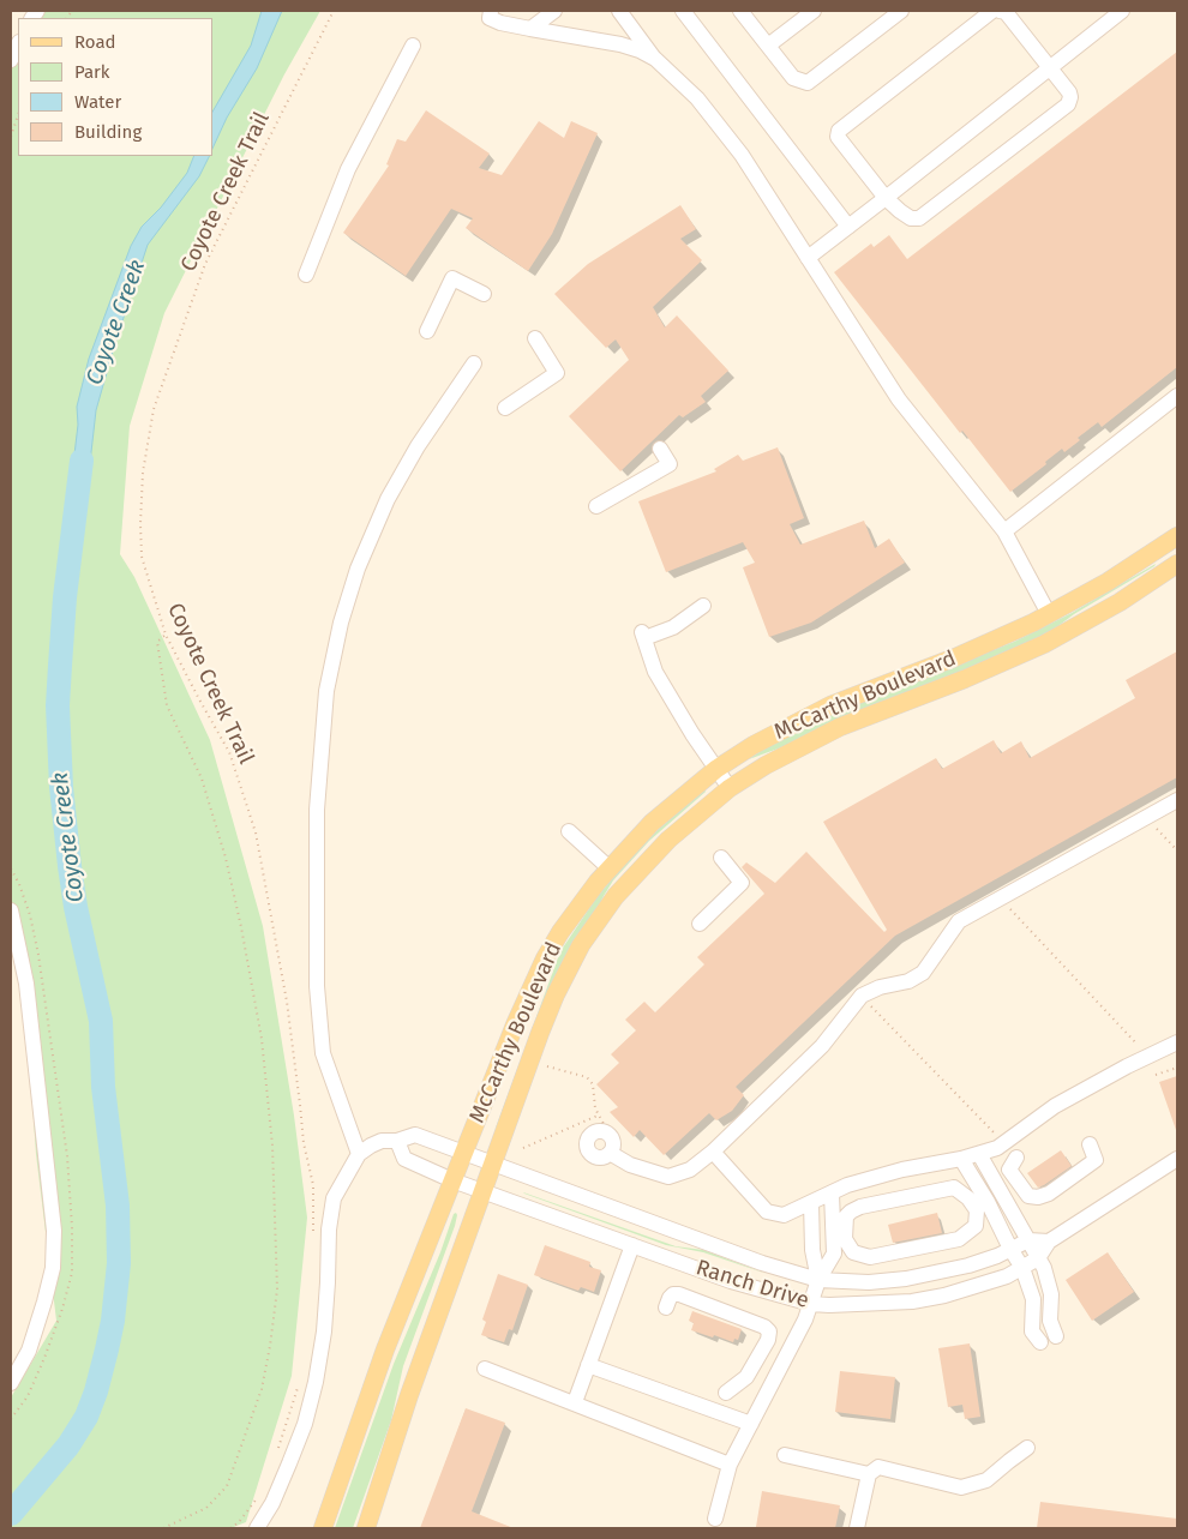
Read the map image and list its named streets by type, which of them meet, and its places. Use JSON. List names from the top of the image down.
{
  "streets": {
    "main road": ["McCarthy Boulevard"],
    "street": ["Ranch Drive"],
    "path": ["Coyote Creek Trail"]
  },
  "crossings": [
    ["McCarthy Boulevard", "Ranch Drive"]
  ],
  "water": ["Coyote Creek"],
  "legend": [
    "Road",
    "Park",
    "Water",
    "Building"
  ]
}
